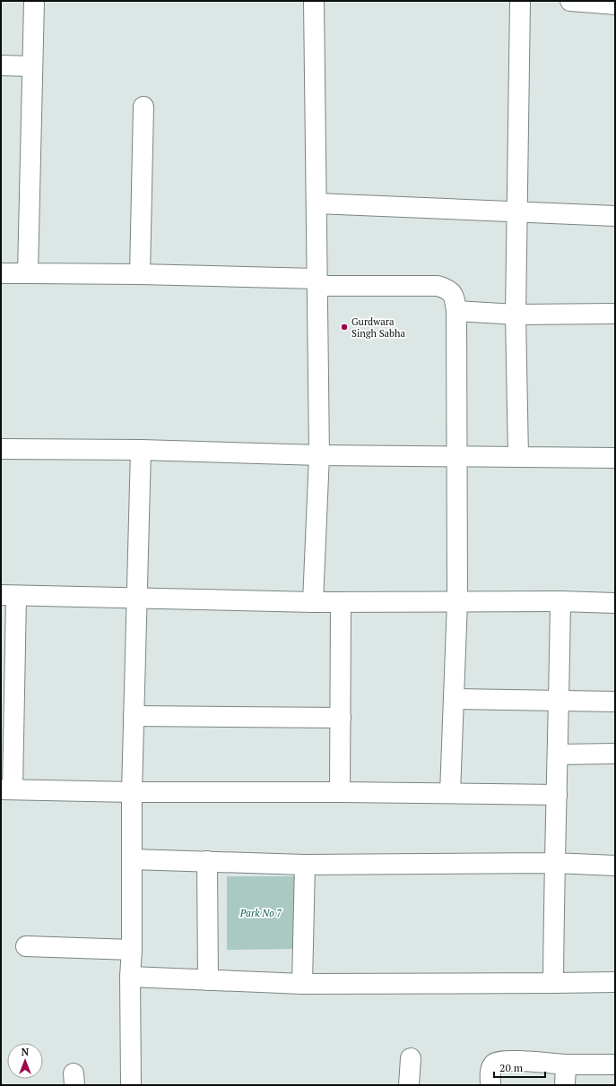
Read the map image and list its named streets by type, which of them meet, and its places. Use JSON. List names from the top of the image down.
{
  "parks": ["Park No 7"],
  "places": ["Gurdwara Singh Sabha"],
  "scale_bar": "20 m",
  "north": "top"
}
